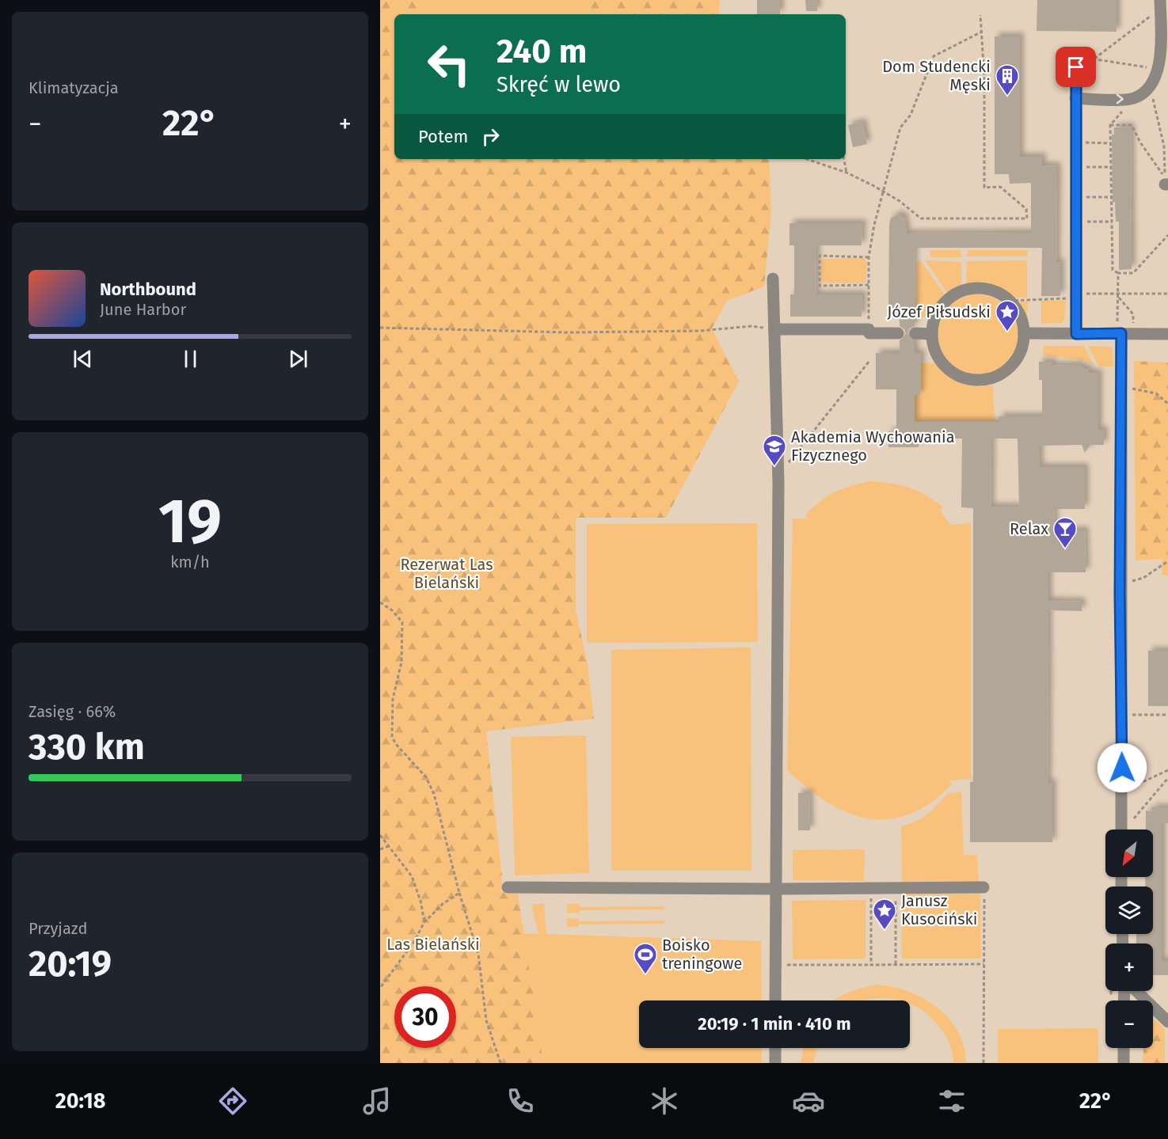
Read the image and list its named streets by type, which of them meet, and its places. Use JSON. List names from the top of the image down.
{
  "parks": ["Rezerwat Las Bielański", "Las Bielański"],
  "places": {
    "building": ["Dom Studencki Męski"],
    "place": ["Józef Piłsudski", "Janusz Kusociński"],
    "school or university": ["Akademia Wychowania Fizycznego"],
    "bar": ["Relax"],
    "sports": ["Boisko treningowe"]
  },
  "north": "bottom left",
  "page": {
    "tile": [
      "Klimatyzacja",
      ["19", "km/h"],
      ["Zasięg · 66%", "330 km"],
      ["Przyjazd", "20:19"]
    ],
    "turn": ["240 m", "Skręć w lewo"],
    "heat": ["−", "22°", "+"],
    "then": "Potem",
    "song": ["Northbound", "June Harbor"],
    "map_buttons": ["+", "−"],
    "limit": "30",
    "trip": "20:19 · 1 min · 410 m",
    "tabs": ["20:18", "22°"]
  }
}
